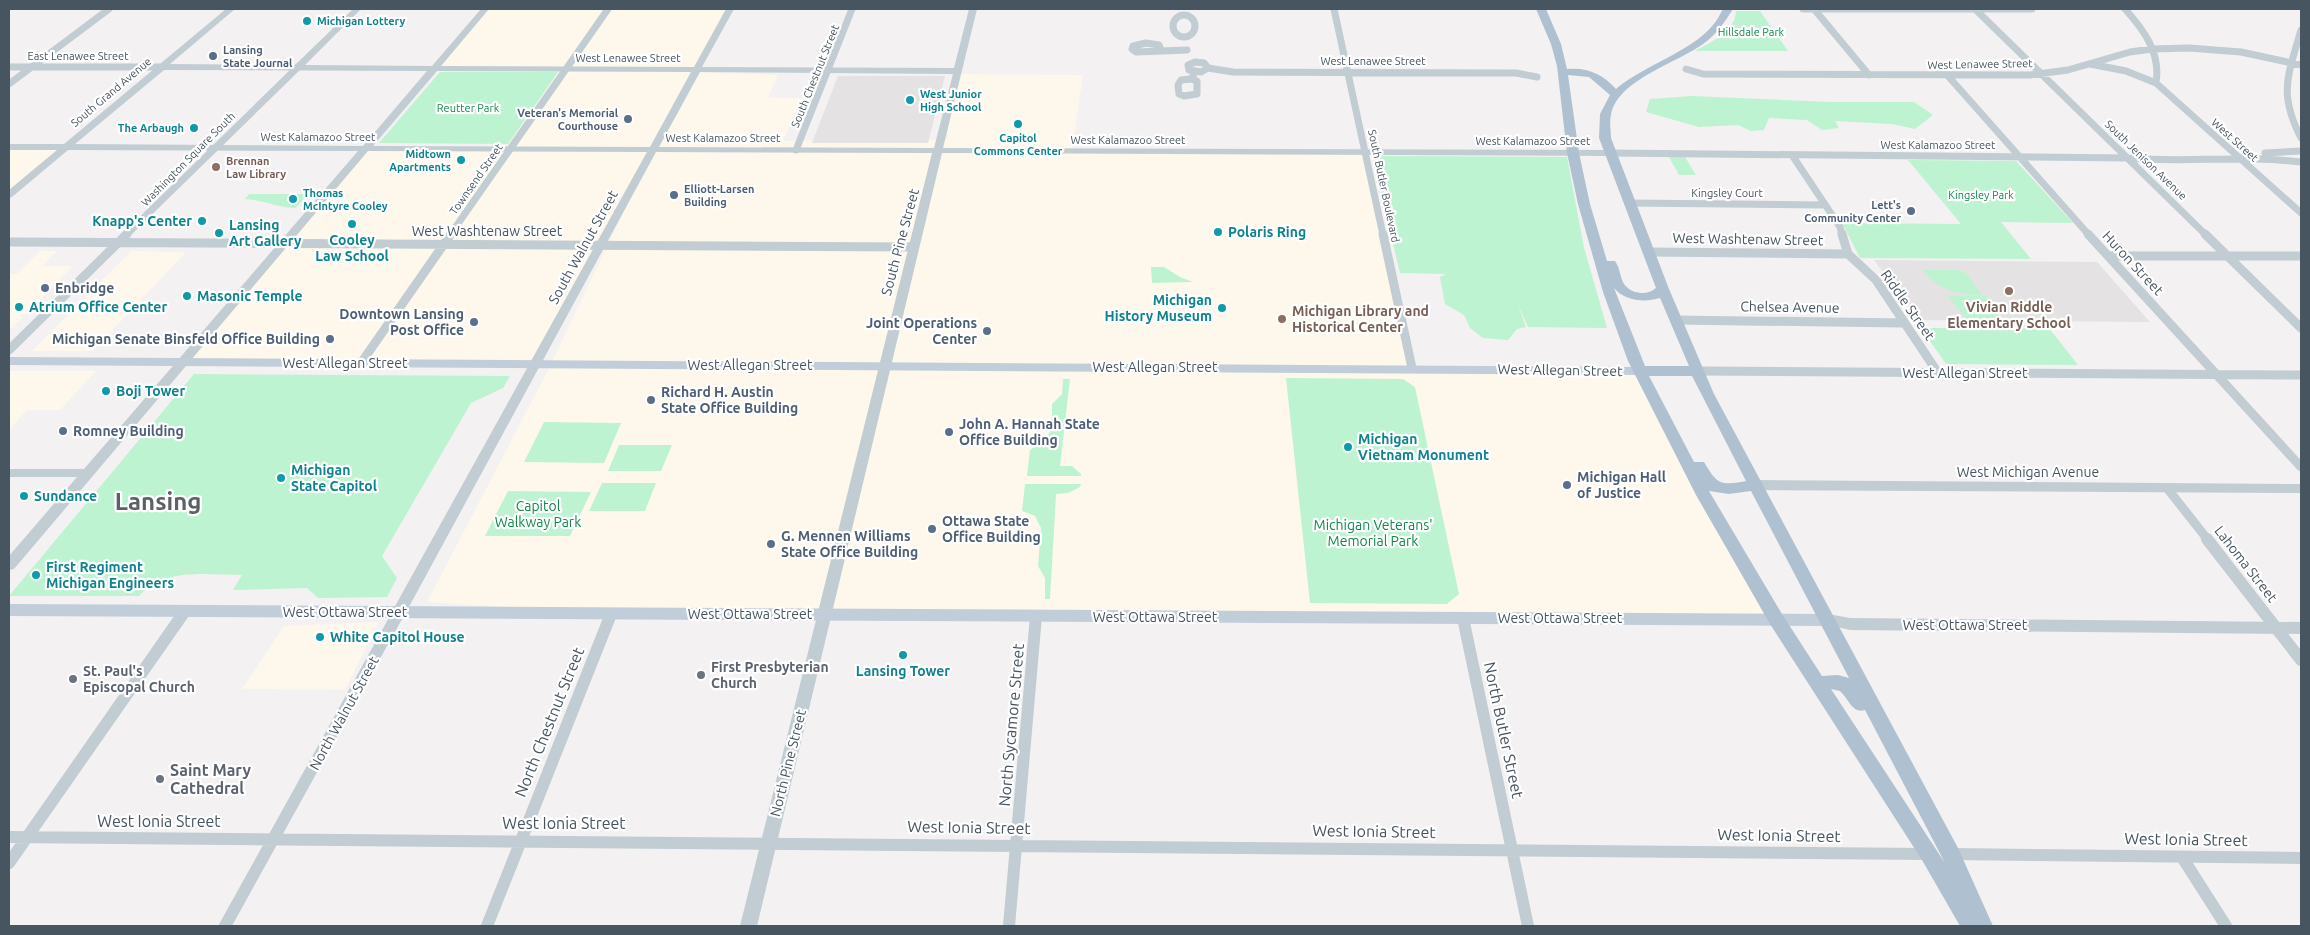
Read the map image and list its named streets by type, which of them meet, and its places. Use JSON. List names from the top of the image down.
{
  "streets": {
    "main road": ["West Allegan Street", "West Ottawa Street"],
    "street": [
      "East Lenawee Street",
      "West Lenawee Street",
      "South Chestnut Street",
      "South Grand Avenue",
      "West Kalamazoo Street",
      "West Street",
      "Washington Square South",
      "South Jenison Avenue",
      "Townsend Street",
      "South Butler Boulevard",
      "Kingsley Court",
      "West Washtenaw Street",
      "South Pine Street",
      "South Walnut Street",
      "Huron Street",
      "Riddle Street",
      "Chelsea Avenue",
      "West Michigan Avenue",
      "Lahoma Street",
      "North Walnut Street",
      "North Chestnut Street",
      "North Sycamore Street",
      "North Butler Street",
      "North Pine Street",
      "West Ionia Street"
    ]
  },
  "crossings": [
    ["East Lenawee Street", "West Lenawee Street"],
    ["East Lenawee Street", "South Grand Avenue"],
    ["East Lenawee Street", "Washington Square South"],
    ["West Lenawee Street", "South Chestnut Street"],
    ["West Lenawee Street", "West Street"],
    ["West Lenawee Street", "Washington Square South"],
    ["West Lenawee Street", "South Jenison Avenue"],
    ["West Lenawee Street", "Townsend Street"],
    ["West Lenawee Street", "South Butler Boulevard"],
    ["West Lenawee Street", "South Pine Street"],
    ["West Lenawee Street", "South Walnut Street"],
    ["West Lenawee Street", "Huron Street"],
    ["South Chestnut Street", "West Kalamazoo Street"],
    ["South Grand Avenue", "West Kalamazoo Street"],
    ["West Kalamazoo Street", "West Street"],
    ["West Kalamazoo Street", "Washington Square South"],
    ["West Kalamazoo Street", "South Jenison Avenue"],
    ["West Kalamazoo Street", "Townsend Street"],
    ["West Kalamazoo Street", "South Butler Boulevard"],
    ["West Kalamazoo Street", "South Pine Street"],
    ["West Kalamazoo Street", "South Walnut Street"],
    ["West Kalamazoo Street", "Huron Street"],
    ["Washington Square South", "West Washtenaw Street"],
    ["Townsend Street", "West Washtenaw Street"],
    ["Townsend Street", "West Allegan Street"],
    ["South Butler Boulevard", "West Allegan Street"],
    ["West Washtenaw Street", "South Pine Street"],
    ["West Washtenaw Street", "South Walnut Street"],
    ["West Washtenaw Street", "Riddle Street"],
    ["South Pine Street", "West Allegan Street"],
    ["South Pine Street", "North Pine Street"],
    ["South Walnut Street", "West Allegan Street"],
    ["South Walnut Street", "North Walnut Street"],
    ["Huron Street", "West Allegan Street"],
    ["Riddle Street", "Chelsea Avenue"],
    ["Riddle Street", "West Allegan Street"],
    ["West Michigan Avenue", "Lahoma Street"],
    ["Lahoma Street", "West Ottawa Street"],
    ["West Ottawa Street", "North Walnut Street"],
    ["West Ottawa Street", "North Chestnut Street"],
    ["West Ottawa Street", "North Sycamore Street"],
    ["West Ottawa Street", "North Butler Street"],
    ["West Ottawa Street", "North Pine Street"],
    ["North Walnut Street", "West Ionia Street"],
    ["North Chestnut Street", "West Ionia Street"],
    ["North Sycamore Street", "West Ionia Street"],
    ["North Butler Street", "West Ionia Street"],
    ["North Pine Street", "West Ionia Street"]
  ],
  "districts": ["Lansing"],
  "parks": [
    "Hillsdale Park",
    "Reutter Park",
    "Kingsley Park",
    "Capitol Walkway Park",
    "Michigan Veterans' Memorial Park"
  ],
  "places": [
    "Michigan Lottery",
    "Lansing State Journal",
    "West Junior High School",
    "Veteran's Memorial Courthouse",
    "Capitol Commons Center",
    "The Arbaugh",
    "Midtown Apartments",
    "Brennan Law Library",
    "Elliott-Larsen Building",
    "Thomas McIntyre Cooley",
    "Lett's Community Center",
    "Knapp's Center",
    "Cooley Law School",
    "Polaris Ring",
    "Lansing Art Gallery",
    "Enbridge",
    "Vivian Riddle Elementary School",
    "Masonic Temple",
    "Atrium Office Center",
    "Michigan History Museum",
    "Michigan Library and Historical Center",
    "Downtown Lansing Post Office",
    "Joint Operations Center",
    "Michigan Senate Binsfeld Office Building",
    "Boji Tower",
    "Richard H. Austin State Office Building",
    "Romney Building",
    "John A. Hannah State Office Building",
    "Michigan Vietnam Monument",
    "Michigan State Capitol",
    "Michigan Hall of Justice",
    "Sundance",
    "Ottawa State Office Building",
    "G. Mennen Williams State Office Building",
    "First Regiment Michigan Engineers",
    "White Capitol House",
    "Lansing Tower",
    "First Presbyterian Church",
    "St. Paul's Episcopal Church",
    "Saint Mary Cathedral"
  ]
}
